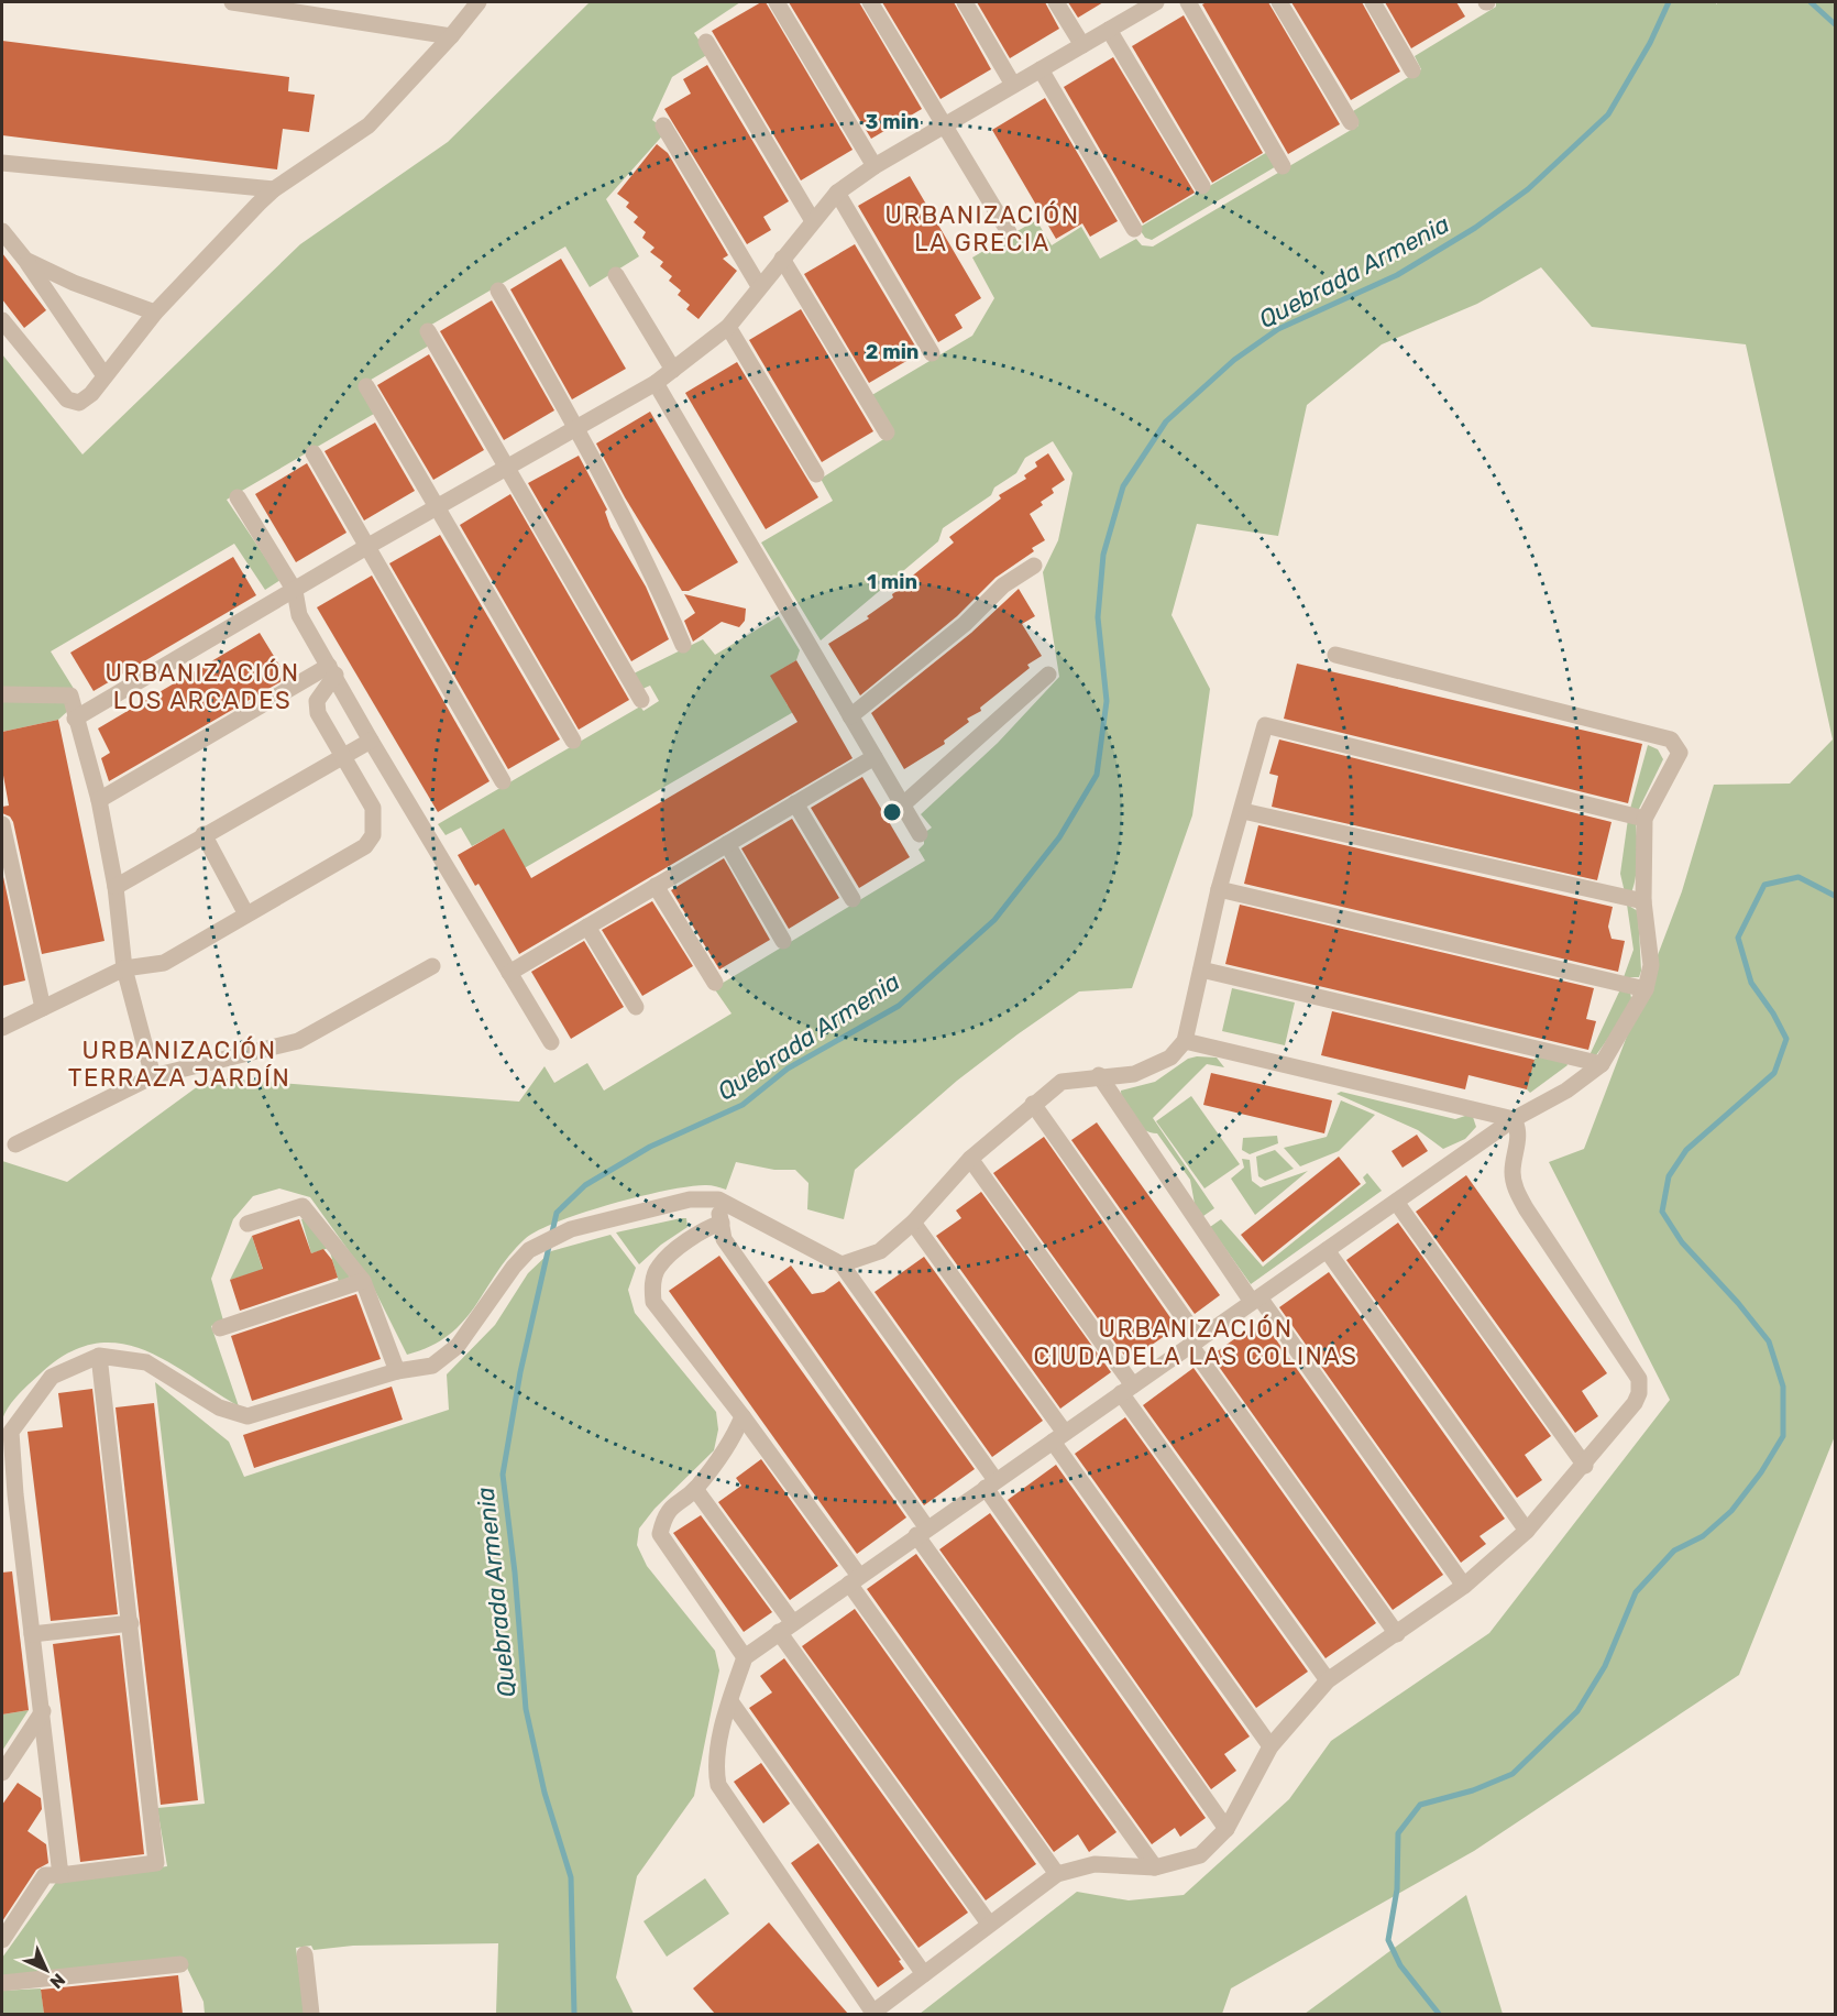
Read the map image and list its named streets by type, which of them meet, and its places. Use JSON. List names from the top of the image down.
{
  "districts": [
    "URBANIZACIÓN LA GRECIA",
    "URBANIZACIÓN LOS ARCADES",
    "URBANIZACIÓN TERRAZA JARDÍN",
    "URBANIZACIÓN CIUDADELA LAS COLINAS"
  ],
  "water": ["Quebrada Armenia"],
  "north": "bottom right",
  "rings": ["3 min", "2 min", "1 min"]
}
